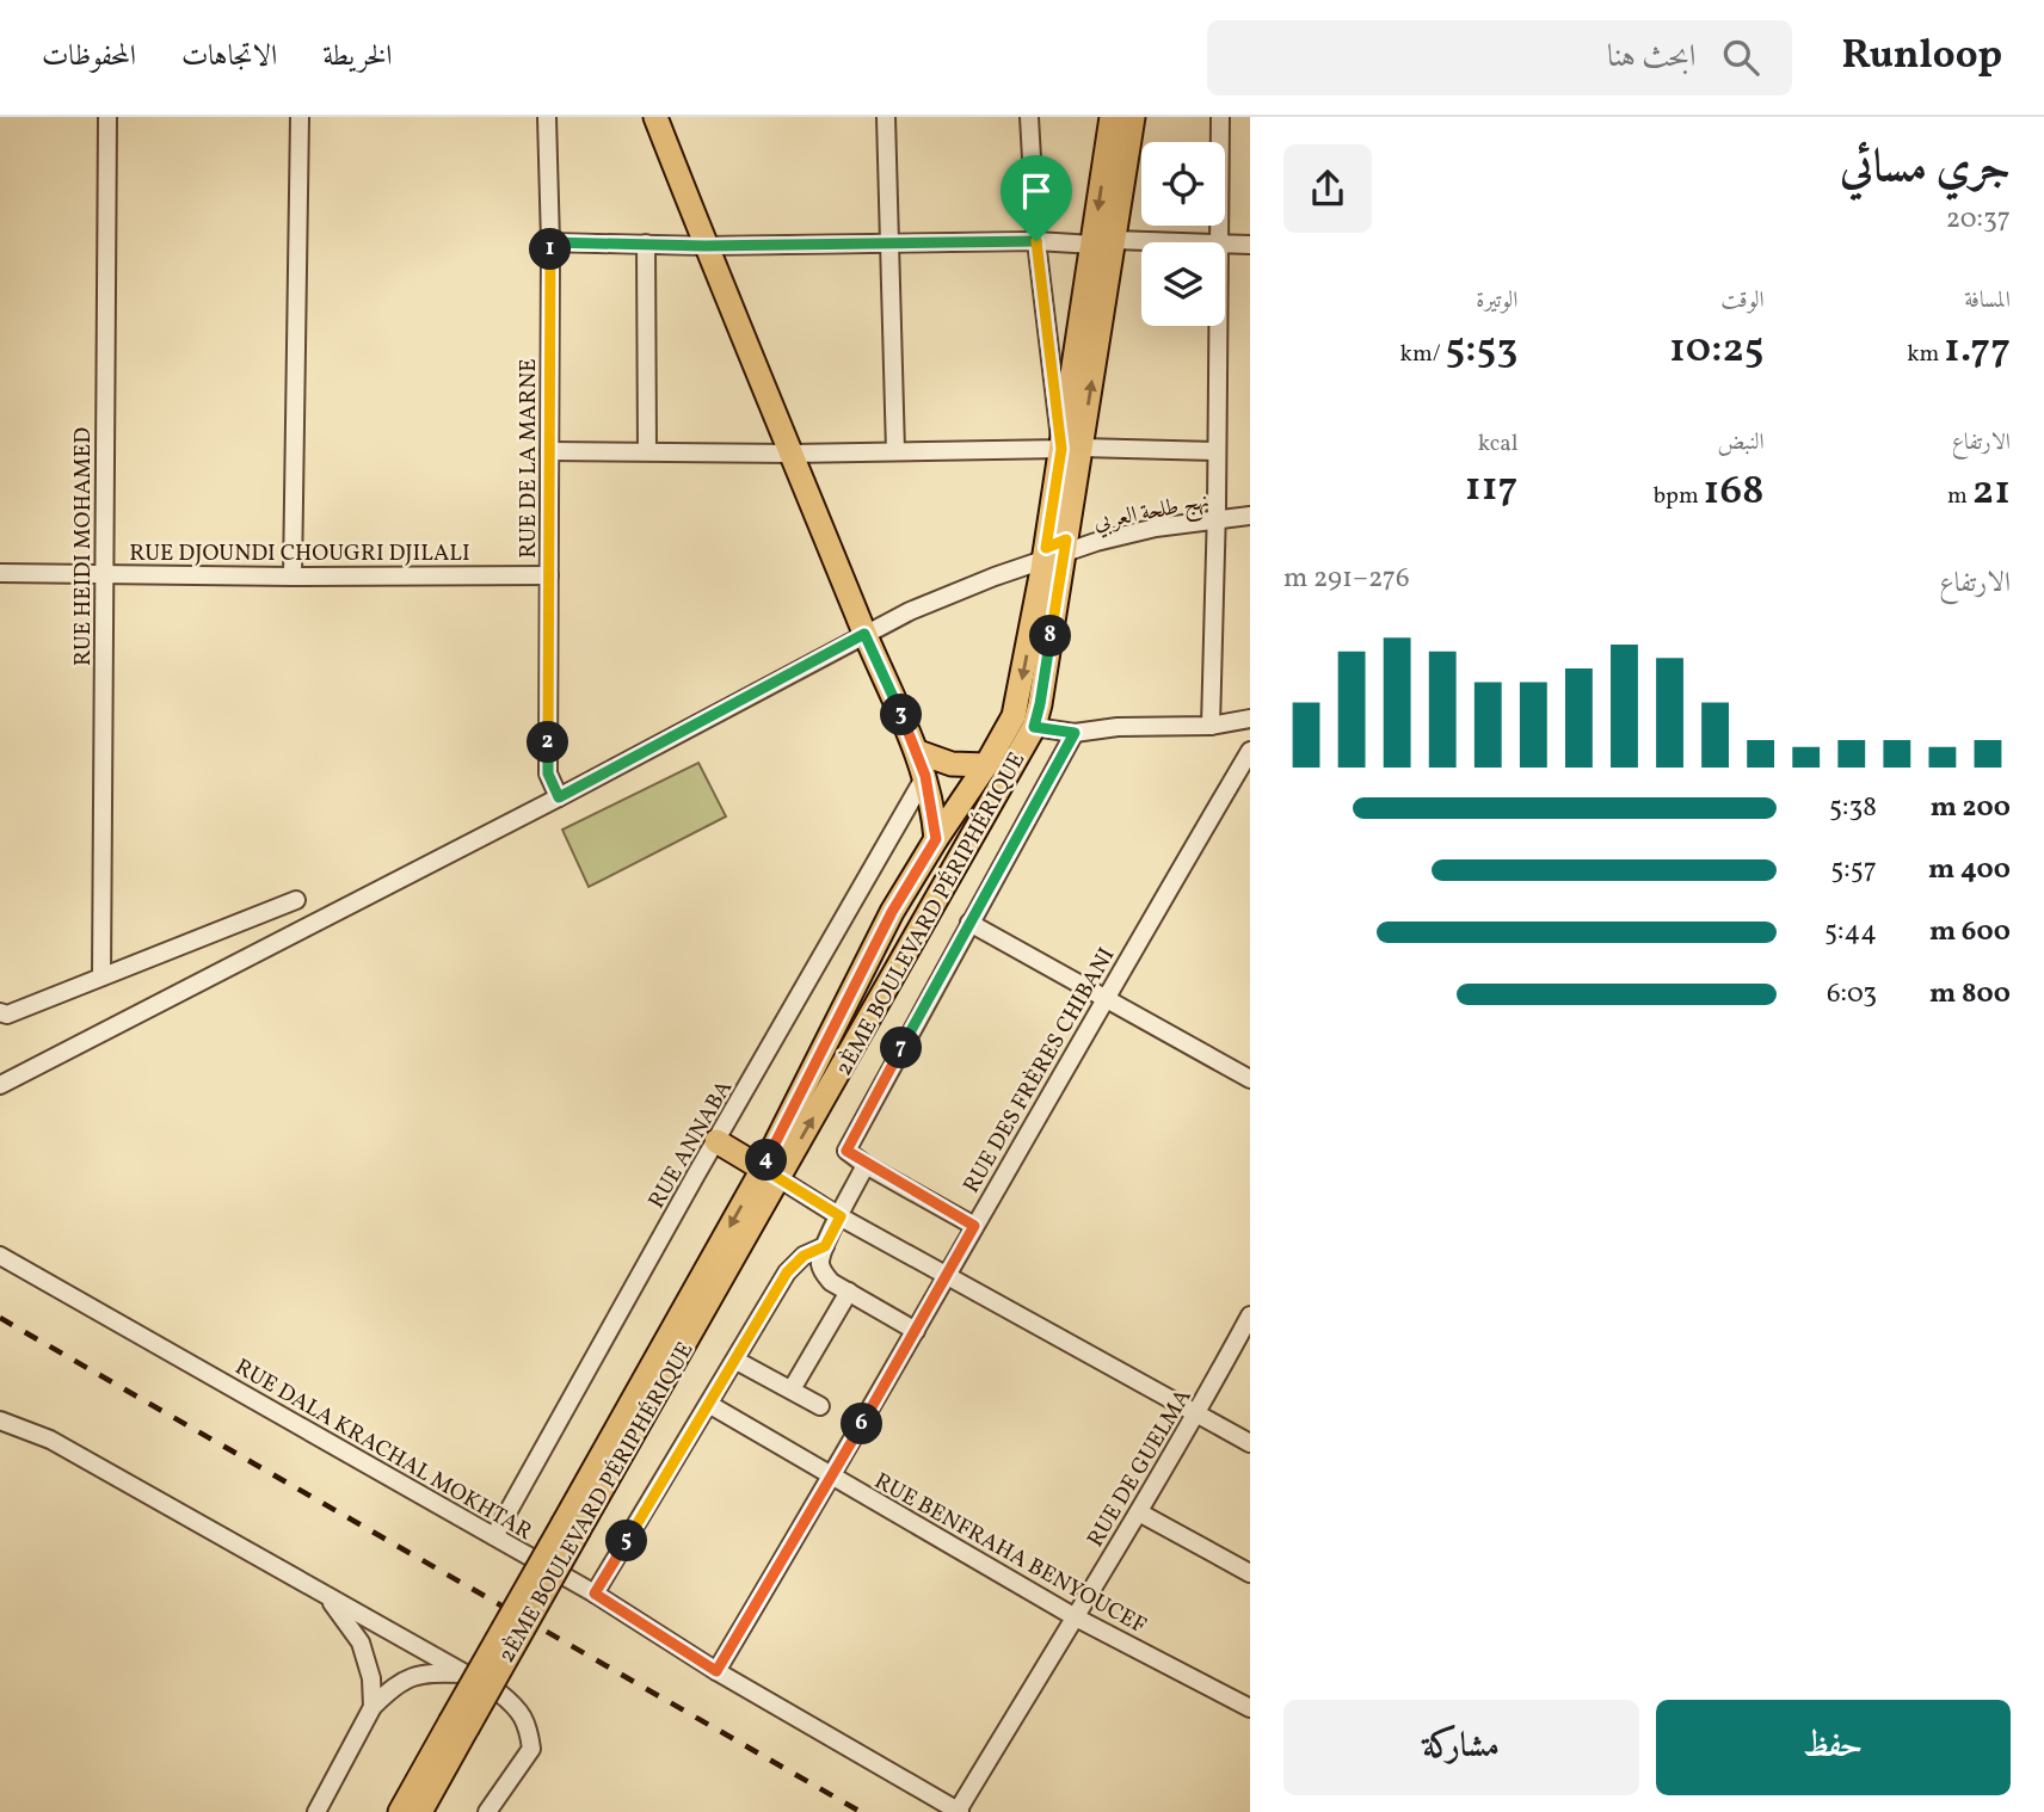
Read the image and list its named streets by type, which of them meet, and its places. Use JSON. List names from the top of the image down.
{
  "streets": {
    "main road": ["2ÈME BOULEVARD PÉRIPHÉRIQUE"],
    "street": [
      "RUE DE LA MARNE",
      "نهج طلحة العربي",
      "RUE HEIDI MOHAMED",
      "RUE DJOUNDI CHOUGRI DJILALI",
      "RUE DES FRÈRES CHIBANI",
      "RUE ANNABA",
      "RUE DALA KRACHAL MOKHTAR",
      "RUE DE GUELMA",
      "RUE BENFRAHA BENYOUCEF"
    ]
  },
  "crossings": [
    ["RUE DE LA MARNE", "نهج طلحة العربي"],
    ["RUE DE LA MARNE", "RUE DJOUNDI CHOUGRI DJILALI"],
    ["نهج طلحة العربي", "2ÈME BOULEVARD PÉRIPHÉRIQUE"],
    ["RUE HEIDI MOHAMED", "RUE DJOUNDI CHOUGRI DJILALI"],
    ["RUE DES FRÈRES CHIBANI", "RUE DALA KRACHAL MOKHTAR"],
    ["RUE DES FRÈRES CHIBANI", "RUE BENFRAHA BENYOUCEF"],
    ["RUE ANNABA", "RUE DALA KRACHAL MOKHTAR"],
    ["RUE DALA KRACHAL MOKHTAR", "RUE DE GUELMA"],
    ["RUE DE GUELMA", "RUE BENFRAHA BENYOUCEF"]
  ],
  "page": {
    "header": "Runloop",
    "search": "ابحث هنا",
    "nav": ["الخريطة", "الاتجاهات", "المحفوظات"],
    "heading": ["جري مسائي", "20:37"],
    "pins": [
      "1",
      "8",
      "3",
      "2",
      "7",
      "4",
      "6",
      "5"
    ],
    "stats": [
      ["المسافة", "1.77 km"],
      ["الوقت", "10:25"],
      ["الوتيرة", "5:53 /km"],
      ["الارتفاع", "21 m"],
      ["النبض", "168 bpm"],
      ["kcal", "117"]
    ],
    "chart": ["الارتفاع", "276–291 m"],
    "list": [
      {
        "name": "200 m",
        "note": "5:38"
      },
      {
        "name": "400 m",
        "note": "5:57"
      },
      {
        "name": "600 m",
        "note": "5:44"
      },
      {
        "name": "800 m",
        "note": "6:03"
      }
    ],
    "buttons": ["حفظ", "مشاركة"]
  }
}
